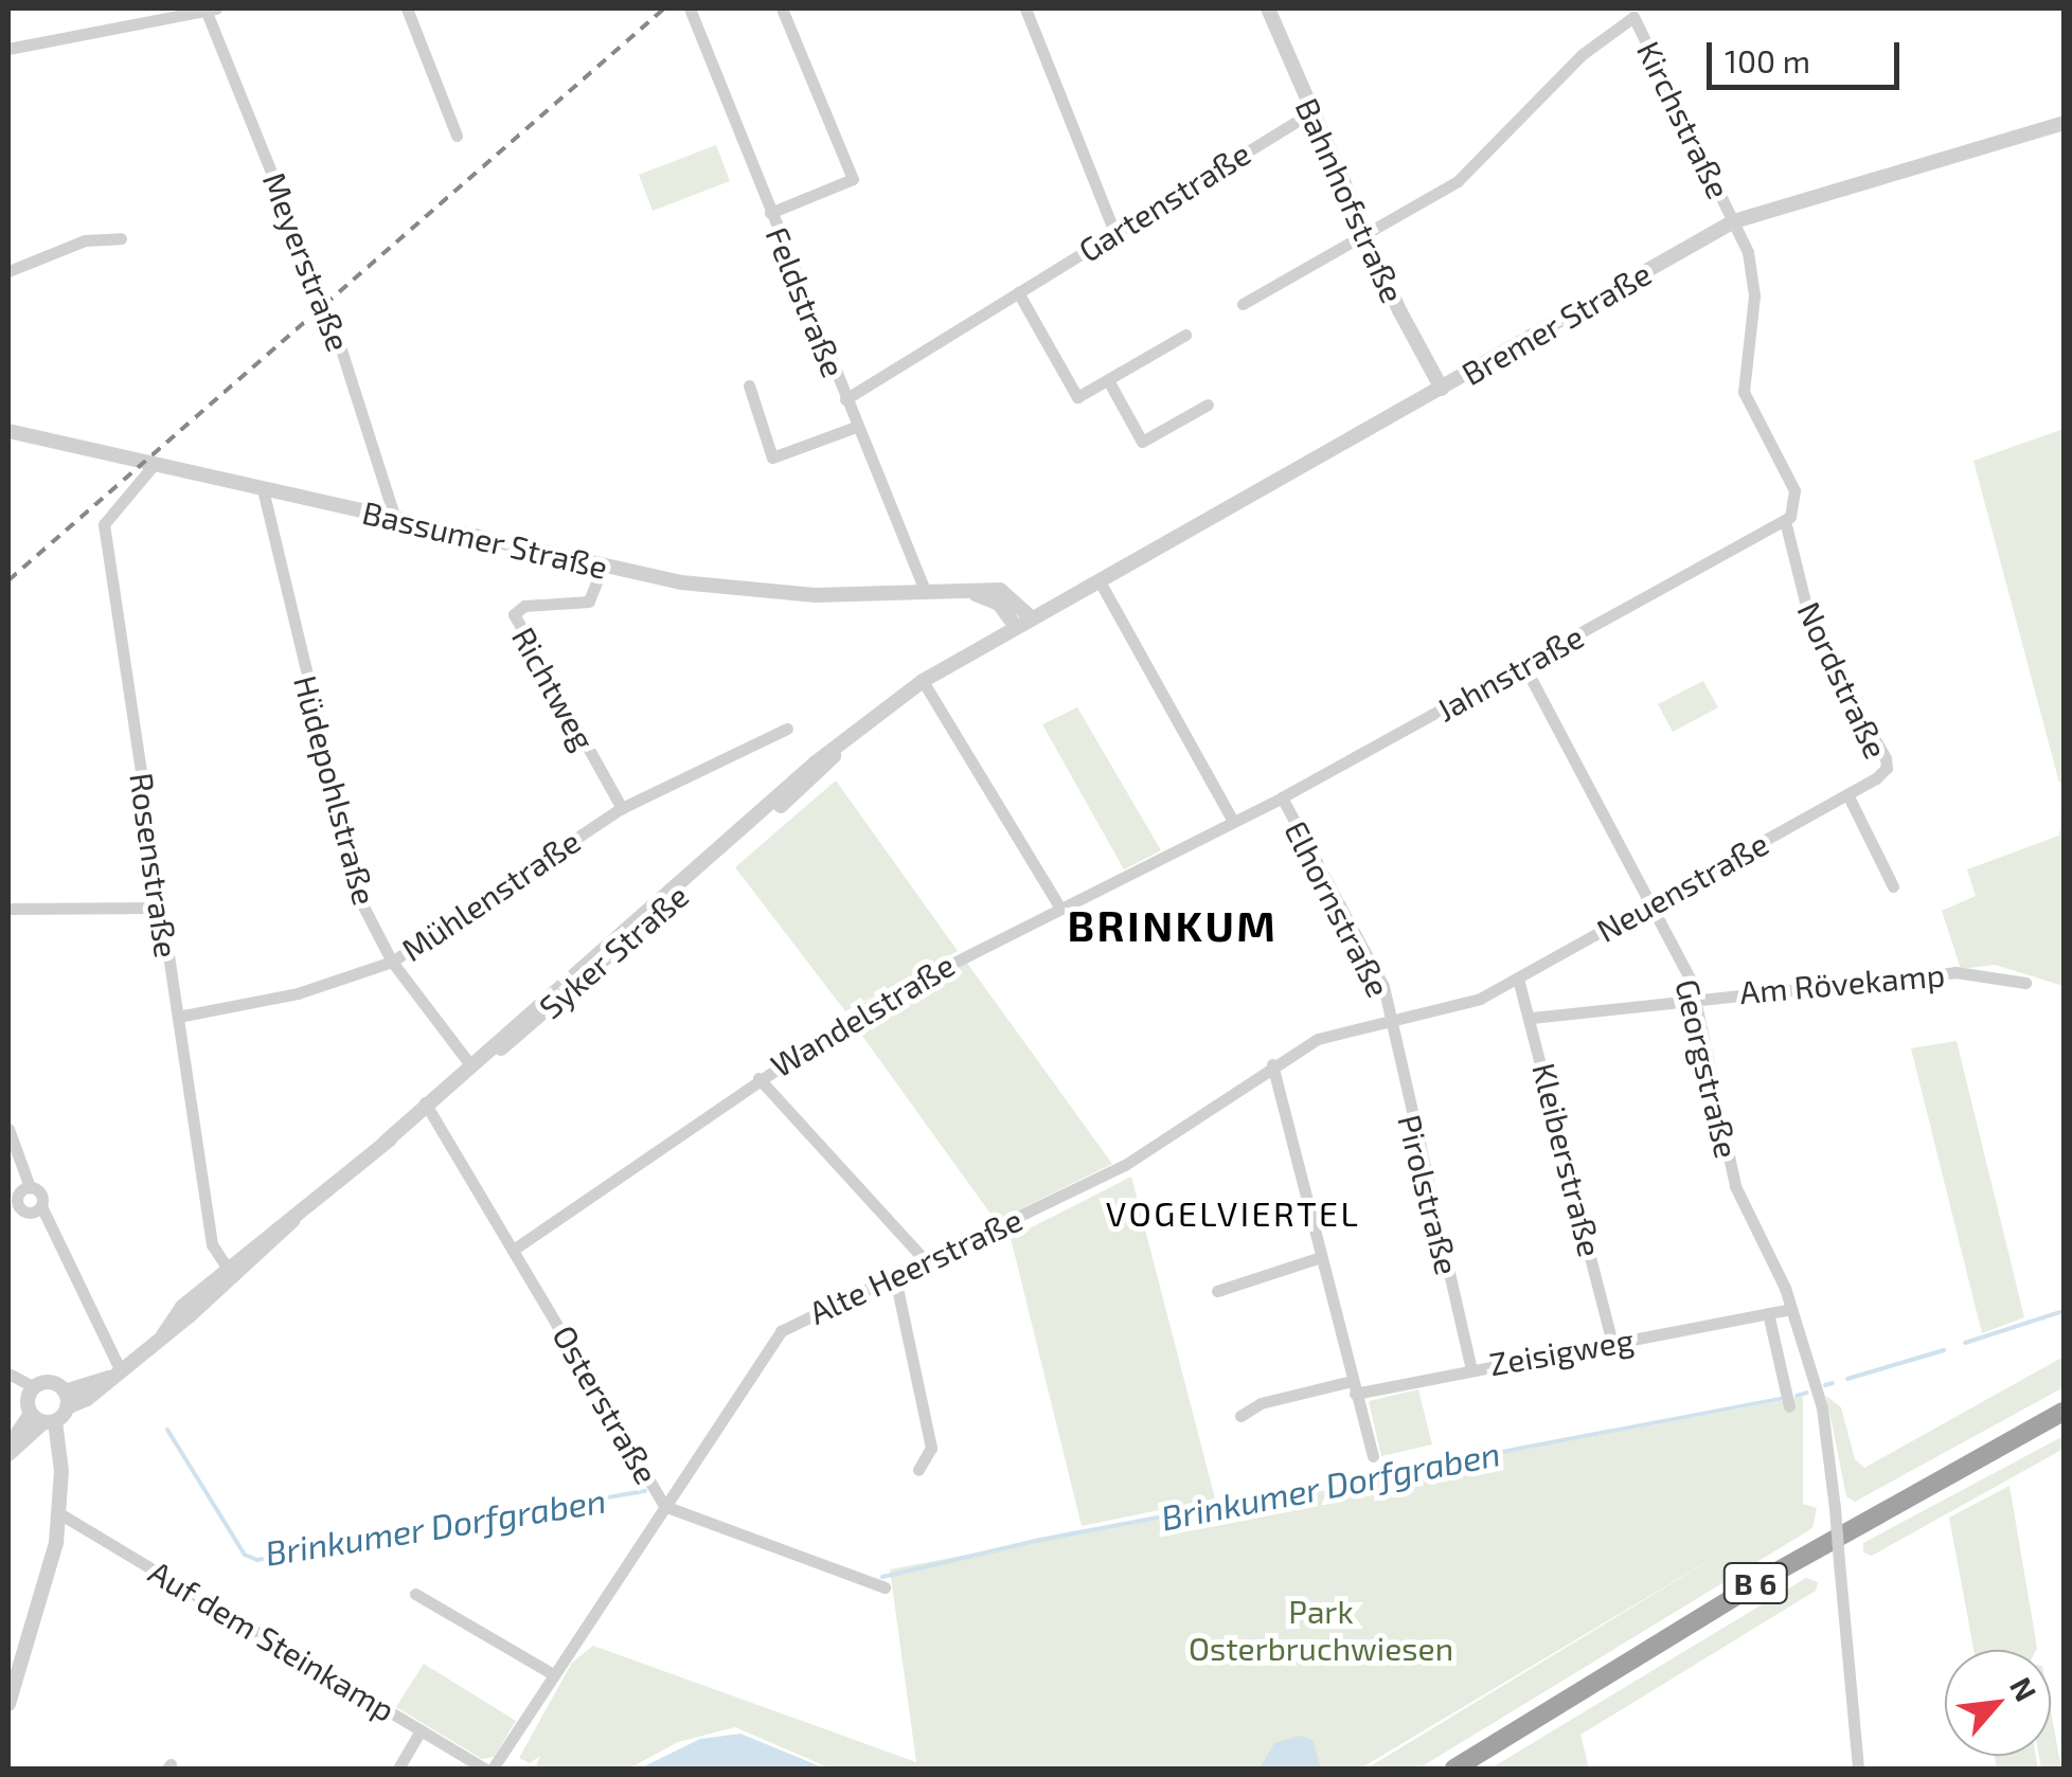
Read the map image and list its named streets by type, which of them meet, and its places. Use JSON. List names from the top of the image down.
{
  "streets": {
    "highway": ["B 6"],
    "street": [
      "Kirchstraße",
      "Bahnhofstraße",
      "Gartenstraße",
      "Meyerstraße",
      "Feldstraße",
      "Bremer Straße",
      "Bassumer Straße",
      "Jahnstraße",
      "Nordstraße",
      "Richtweg",
      "Hüdepohlstraße",
      "Rosenstraße",
      "Neuenstraße",
      "Mühlenstraße",
      "Elhornstraße",
      "Syker Straße",
      "Am Rövekamp",
      "Wandelstraße",
      "Georgstraße",
      "Kleiberstraße",
      "Pirolstraße",
      "Alte Heerstraße",
      "Zeisigweg",
      "Osterstraße",
      "Auf dem Steinkamp"
    ]
  },
  "crossings": [
    ["Kirchstraße", "Bremer Straße"],
    ["Kirchstraße", "Nordstraße"],
    ["Bahnhofstraße", "Gartenstraße"],
    ["Bahnhofstraße", "Bremer Straße"],
    ["Gartenstraße", "Feldstraße"],
    ["Meyerstraße", "Bassumer Straße"],
    ["Feldstraße", "Bassumer Straße"],
    ["Bremer Straße", "Bassumer Straße"],
    ["Bremer Straße", "Nordstraße"],
    ["Bremer Straße", "Syker Straße"],
    ["Bassumer Straße", "Richtweg"],
    ["Bassumer Straße", "Hüdepohlstraße"],
    ["Bassumer Straße", "Rosenstraße"],
    ["Bassumer Straße", "Syker Straße"],
    ["Jahnstraße", "Nordstraße"],
    ["Jahnstraße", "Elhornstraße"],
    ["Jahnstraße", "Wandelstraße"],
    ["Jahnstraße", "Georgstraße"],
    ["Nordstraße", "Neuenstraße"],
    ["Richtweg", "Mühlenstraße"],
    ["Hüdepohlstraße", "Mühlenstraße"],
    ["Hüdepohlstraße", "Syker Straße"],
    ["Rosenstraße", "Mühlenstraße"],
    ["Rosenstraße", "Syker Straße"],
    ["Neuenstraße", "Georgstraße"],
    ["Neuenstraße", "Kleiberstraße"],
    ["Neuenstraße", "Alte Heerstraße"],
    ["Elhornstraße", "Pirolstraße"],
    ["Elhornstraße", "Alte Heerstraße"],
    ["Syker Straße", "Osterstraße"],
    ["Am Rövekamp", "Georgstraße"],
    ["Am Rövekamp", "Kleiberstraße"],
    ["Wandelstraße", "Osterstraße"],
    ["Kleiberstraße", "Alte Heerstraße"],
    ["Kleiberstraße", "Zeisigweg"],
    ["Pirolstraße", "Alte Heerstraße"],
    ["Pirolstraße", "Zeisigweg"],
    ["Alte Heerstraße", "Osterstraße"]
  ],
  "districts": ["BRINKUM", "VOGELVIERTEL"],
  "water": ["Brinkumer Dorfgraben"],
  "parks": ["Park Osterbruchwiesen"],
  "scale_bar": "100 m",
  "north": "top right"
}
